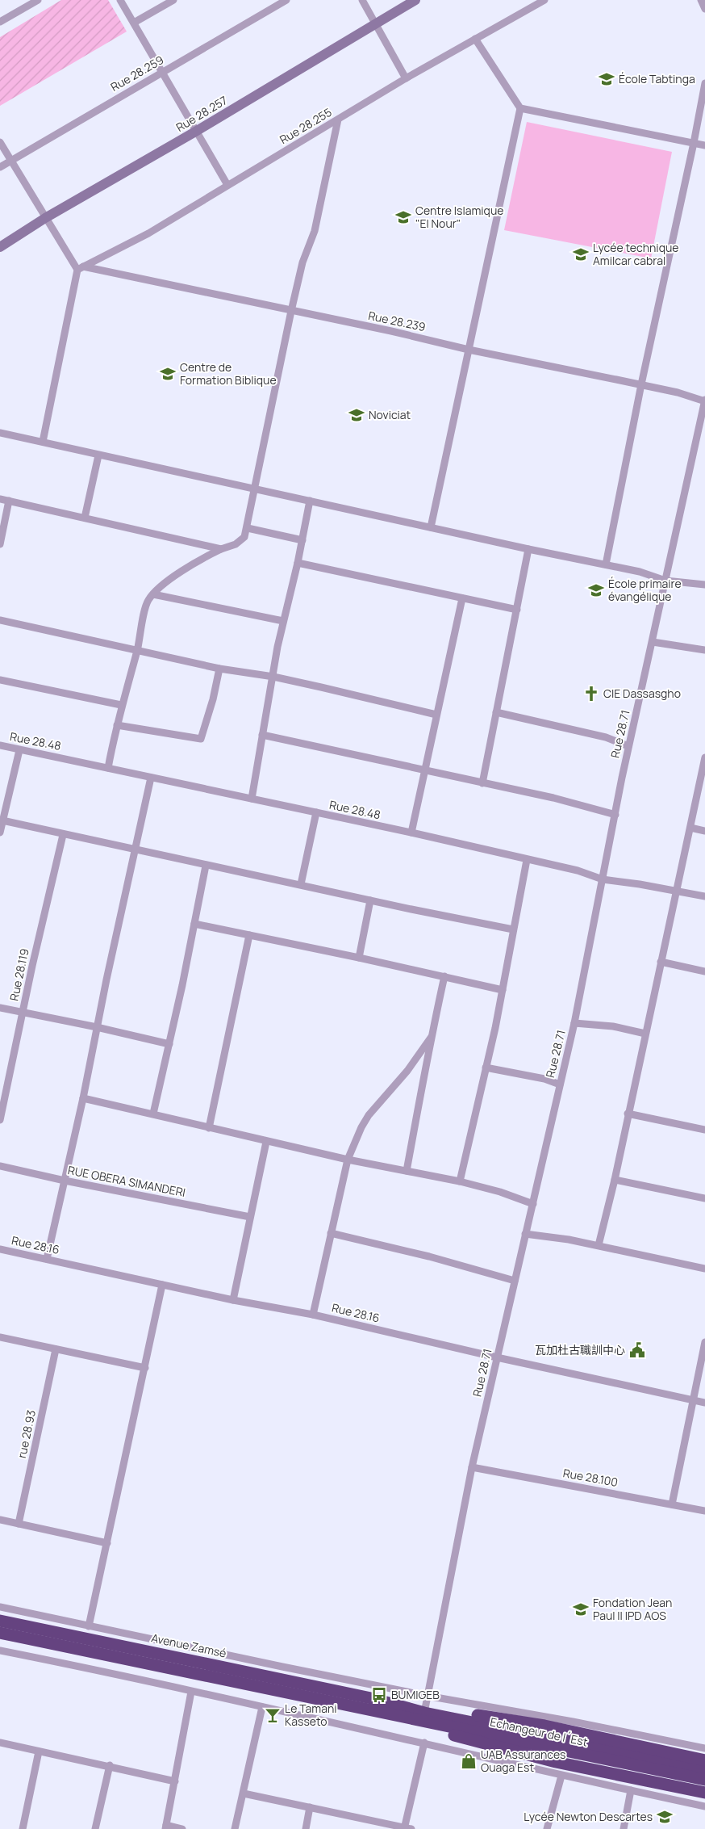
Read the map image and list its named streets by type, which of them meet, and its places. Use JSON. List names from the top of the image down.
{
  "streets": {
    "highway": ["Avenue Zamsé", "Echangeur de l´Est"],
    "street": [
      "Rue 28.259",
      "Rue 28.257",
      "Rue 28.255",
      "Rue 28.239",
      "Rue 28.71",
      "Rue 28.48",
      "Rue 28.119",
      "RUE OBERA SIMANDERI",
      "Rue 28.16",
      "rue 28.93",
      "Rue 28.100"
    ]
  },
  "crossings": [
    ["Rue 28.255", "Rue 28.239"],
    ["Rue 28.239", "Rue 28.71"],
    ["Rue 28.71", "Rue 28.48"],
    ["Rue 28.71", "Rue 28.16"],
    ["Rue 28.71", "Rue 28.100"],
    ["Rue 28.71", "Echangeur de l´Est"],
    ["Avenue Zamsé", "Echangeur de l´Est"]
  ],
  "places": {
    "school or university": [
      "École Tabtinga",
      "Centre Islamique \"El Nour\"",
      "Lycée technique Amilcar cabral",
      "Centre de Formation Biblique",
      "Noviciat",
      "École primaire évangélique",
      "Fondation Jean Paul II IPD AOS",
      "Lycée Newton Descartes"
    ],
    "church": ["CIE Dassasgho"],
    "public building": ["瓦加杜古職訓中心"],
    "bus stop": ["BUMIGEB"],
    "bar": ["Le Tamani Kasseto"],
    "shop": ["UAB Assurances Ouaga Est"]
  }
}
